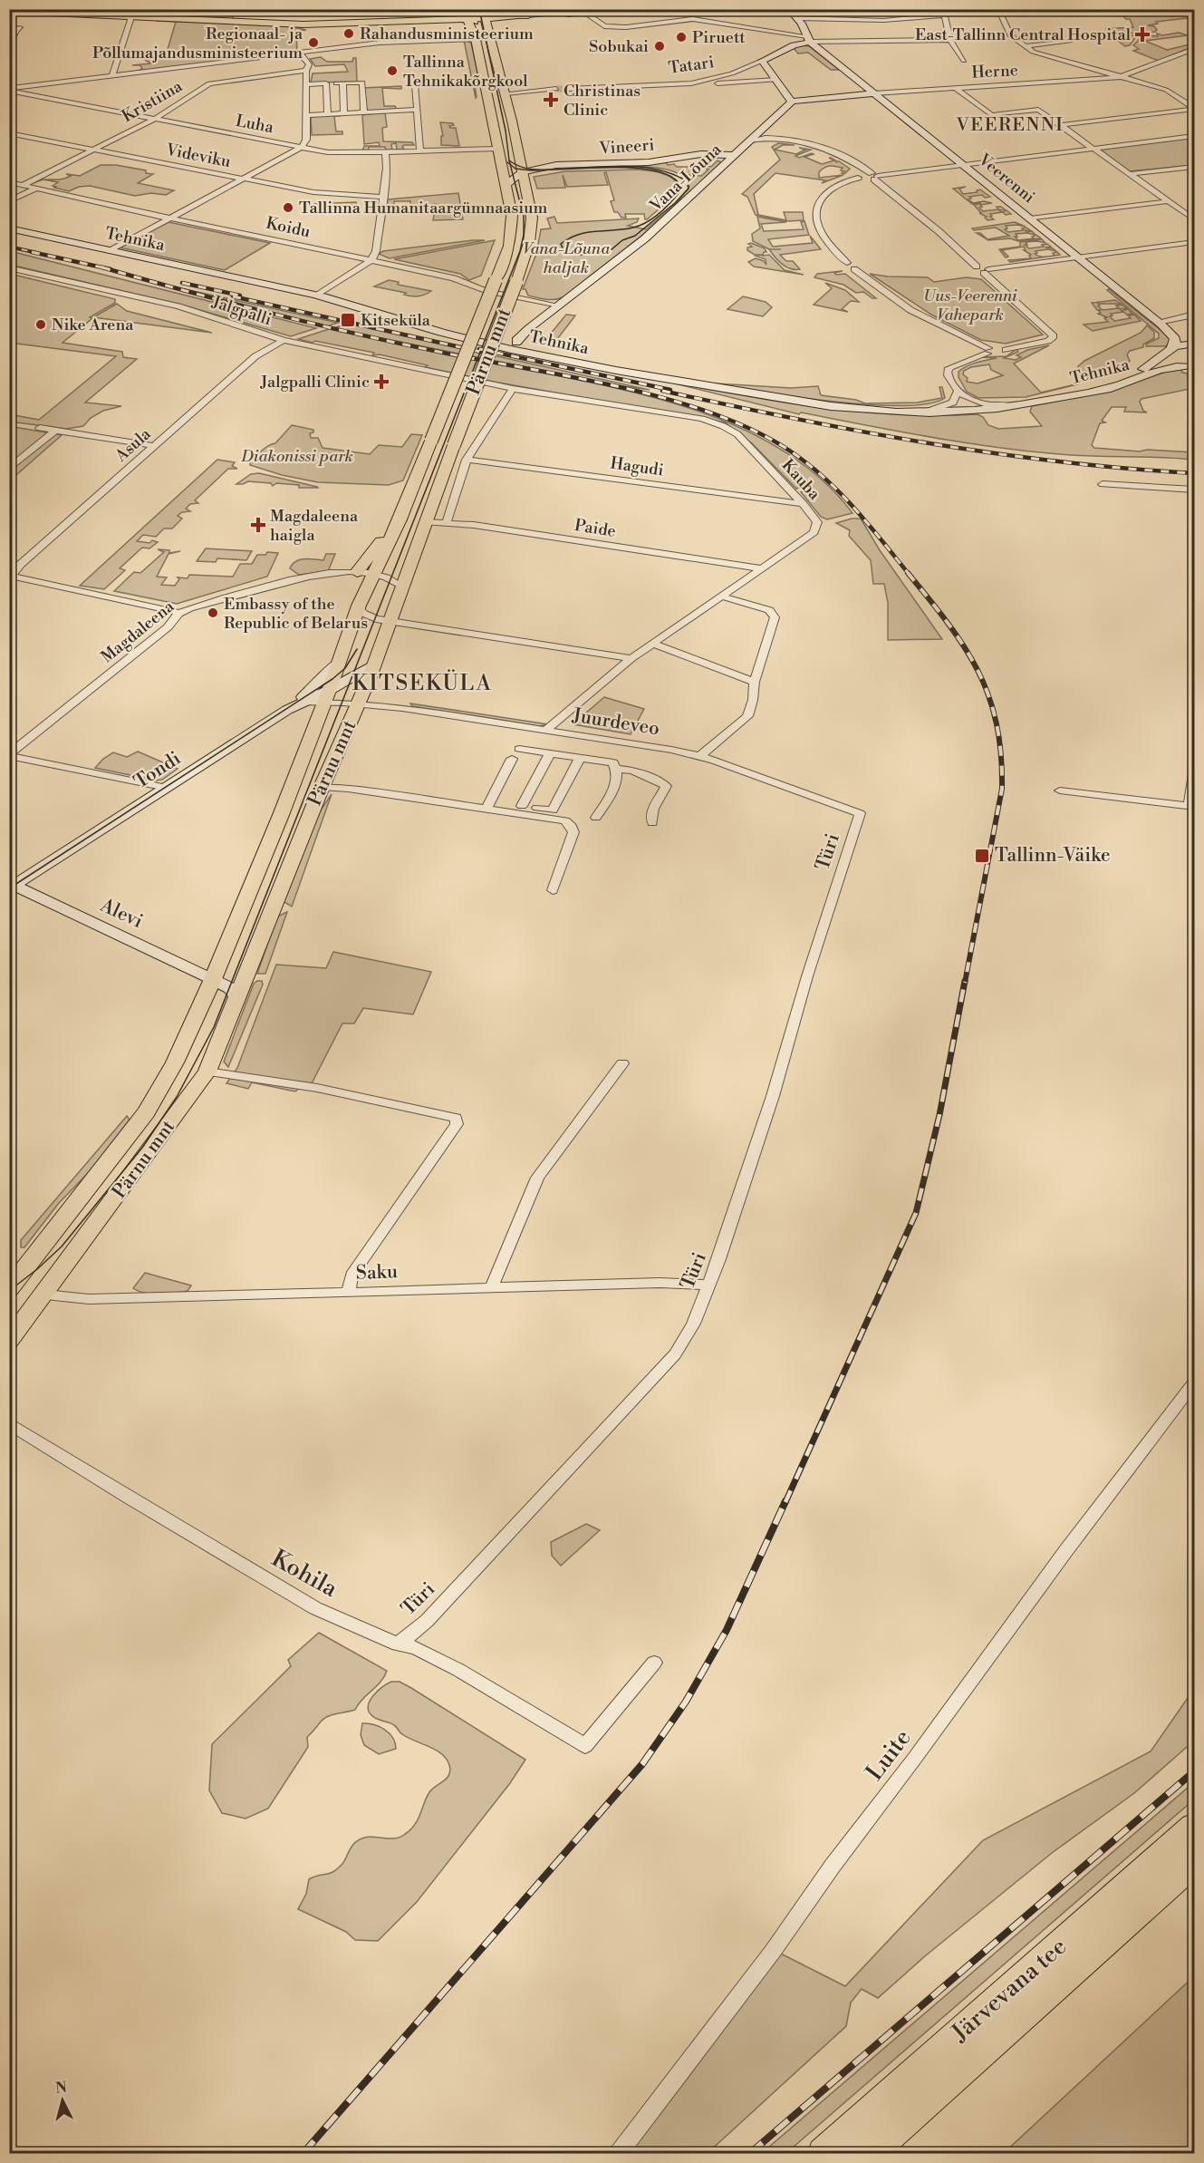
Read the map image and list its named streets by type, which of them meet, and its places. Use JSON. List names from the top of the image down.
{
  "streets": {
    "highway": ["Järvevana tee"],
    "main road": ["Pärnu mnt"],
    "street": [
      "Tatari",
      "Herne",
      "Kristiina",
      "Luha",
      "Vineeri",
      "Videviku",
      "Vana-Lõuna",
      "Veerenni",
      "Koidu",
      "Tehnika",
      "Jalgpalli",
      "Asula",
      "Hagudi",
      "Kauba",
      "Paide",
      "Magdaleena",
      "Juurdeveo",
      "Tondi",
      "Türi",
      "Alevi",
      "Saku",
      "Kohila",
      "Luite"
    ]
  },
  "crossings": [
    ["Tatari", "Veerenni"],
    ["Herne", "Vana-Lõuna"],
    ["Herne", "Veerenni"],
    ["Kristiina", "Luha"],
    ["Kristiina", "Videviku"],
    ["Kristiina", "Koidu"],
    ["Luha", "Pärnu mnt"],
    ["Vineeri", "Vana-Lõuna"],
    ["Vineeri", "Pärnu mnt"],
    ["Vana-Lõuna", "Koidu"],
    ["Vana-Lõuna", "Tehnika"],
    ["Veerenni", "Tehnika"],
    ["Jalgpalli", "Asula"],
    ["Jalgpalli", "Kauba"],
    ["Pärnu mnt", "Paide"],
    ["Pärnu mnt", "Magdaleena"],
    ["Pärnu mnt", "Juurdeveo"],
    ["Pärnu mnt", "Tondi"],
    ["Pärnu mnt", "Alevi"],
    ["Pärnu mnt", "Saku"],
    ["Hagudi", "Kauba"],
    ["Kauba", "Paide"],
    ["Kauba", "Juurdeveo"],
    ["Juurdeveo", "Tondi"],
    ["Juurdeveo", "Türi"],
    ["Tondi", "Alevi"],
    ["Türi", "Saku"],
    ["Türi", "Kohila"]
  ],
  "districts": ["VEERENNI", "KITSEKÜLA"],
  "parks": ["Vana-Lõuna haljak", "Uus-Veerenni Vahepark", "Diakonissi park"],
  "places": {
    "other": [
      "Rahandusministeerium",
      "Piruett",
      "Regionaal- ja Põllumajandusministeerium",
      "Sobukai",
      "Tallinna Tehnikakõrgkool",
      "Tallinna Humanitaargümnaasium",
      "Nike Arena",
      "Embassy of the Republic of Belarus"
    ],
    "health": [
      "East-Tallinn Central Hospital",
      "Christinas Clinic",
      "Jalgpalli Clinic",
      "Magdaleena haigla"
    ],
    "transit": ["Kitseküla", "Tallinn-Väike"]
  },
  "north": "top"
}
